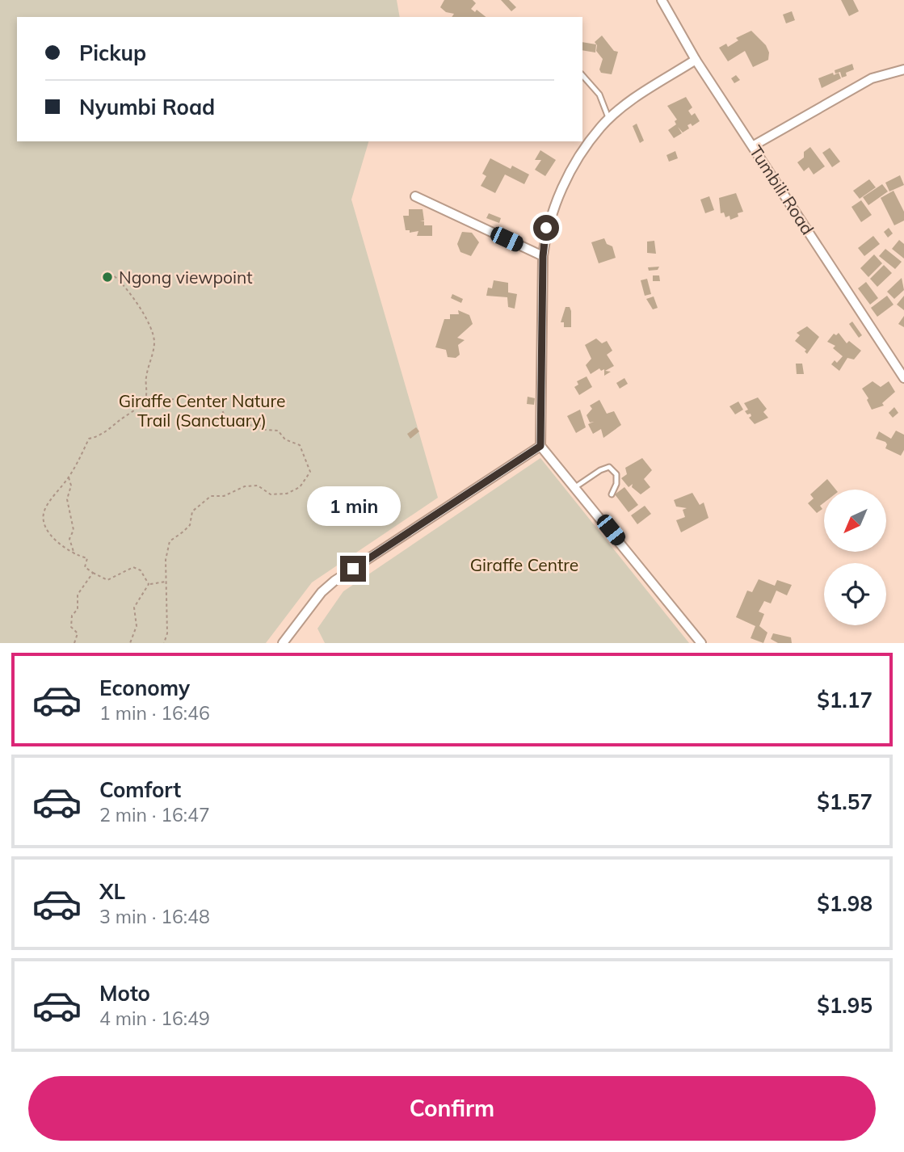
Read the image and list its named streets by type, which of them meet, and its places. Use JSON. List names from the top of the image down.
{
  "streets": {
    "street": ["Tumbili Road"]
  },
  "parks": ["Giraffe Center Nature Trail (Sanctuary)", "Giraffe Centre"],
  "places": ["Ngong viewpoint"],
  "north": "bottom left",
  "page": {
    "banner": ["Pickup", "Nyumbi Road"],
    "bubble": "1 min",
    "list": [
      {
        "name": "Economy",
        "note": "1 min · 16:46",
        "value": "$1.17"
      },
      {
        "name": "Comfort",
        "note": "2 min · 16:47",
        "value": "$1.57"
      },
      {
        "name": "XL",
        "note": "3 min · 16:48",
        "value": "$1.98"
      },
      {
        "name": "Moto",
        "note": "4 min · 16:49",
        "value": "$1.95"
      }
    ],
    "buttons": "Confirm"
  }
}
